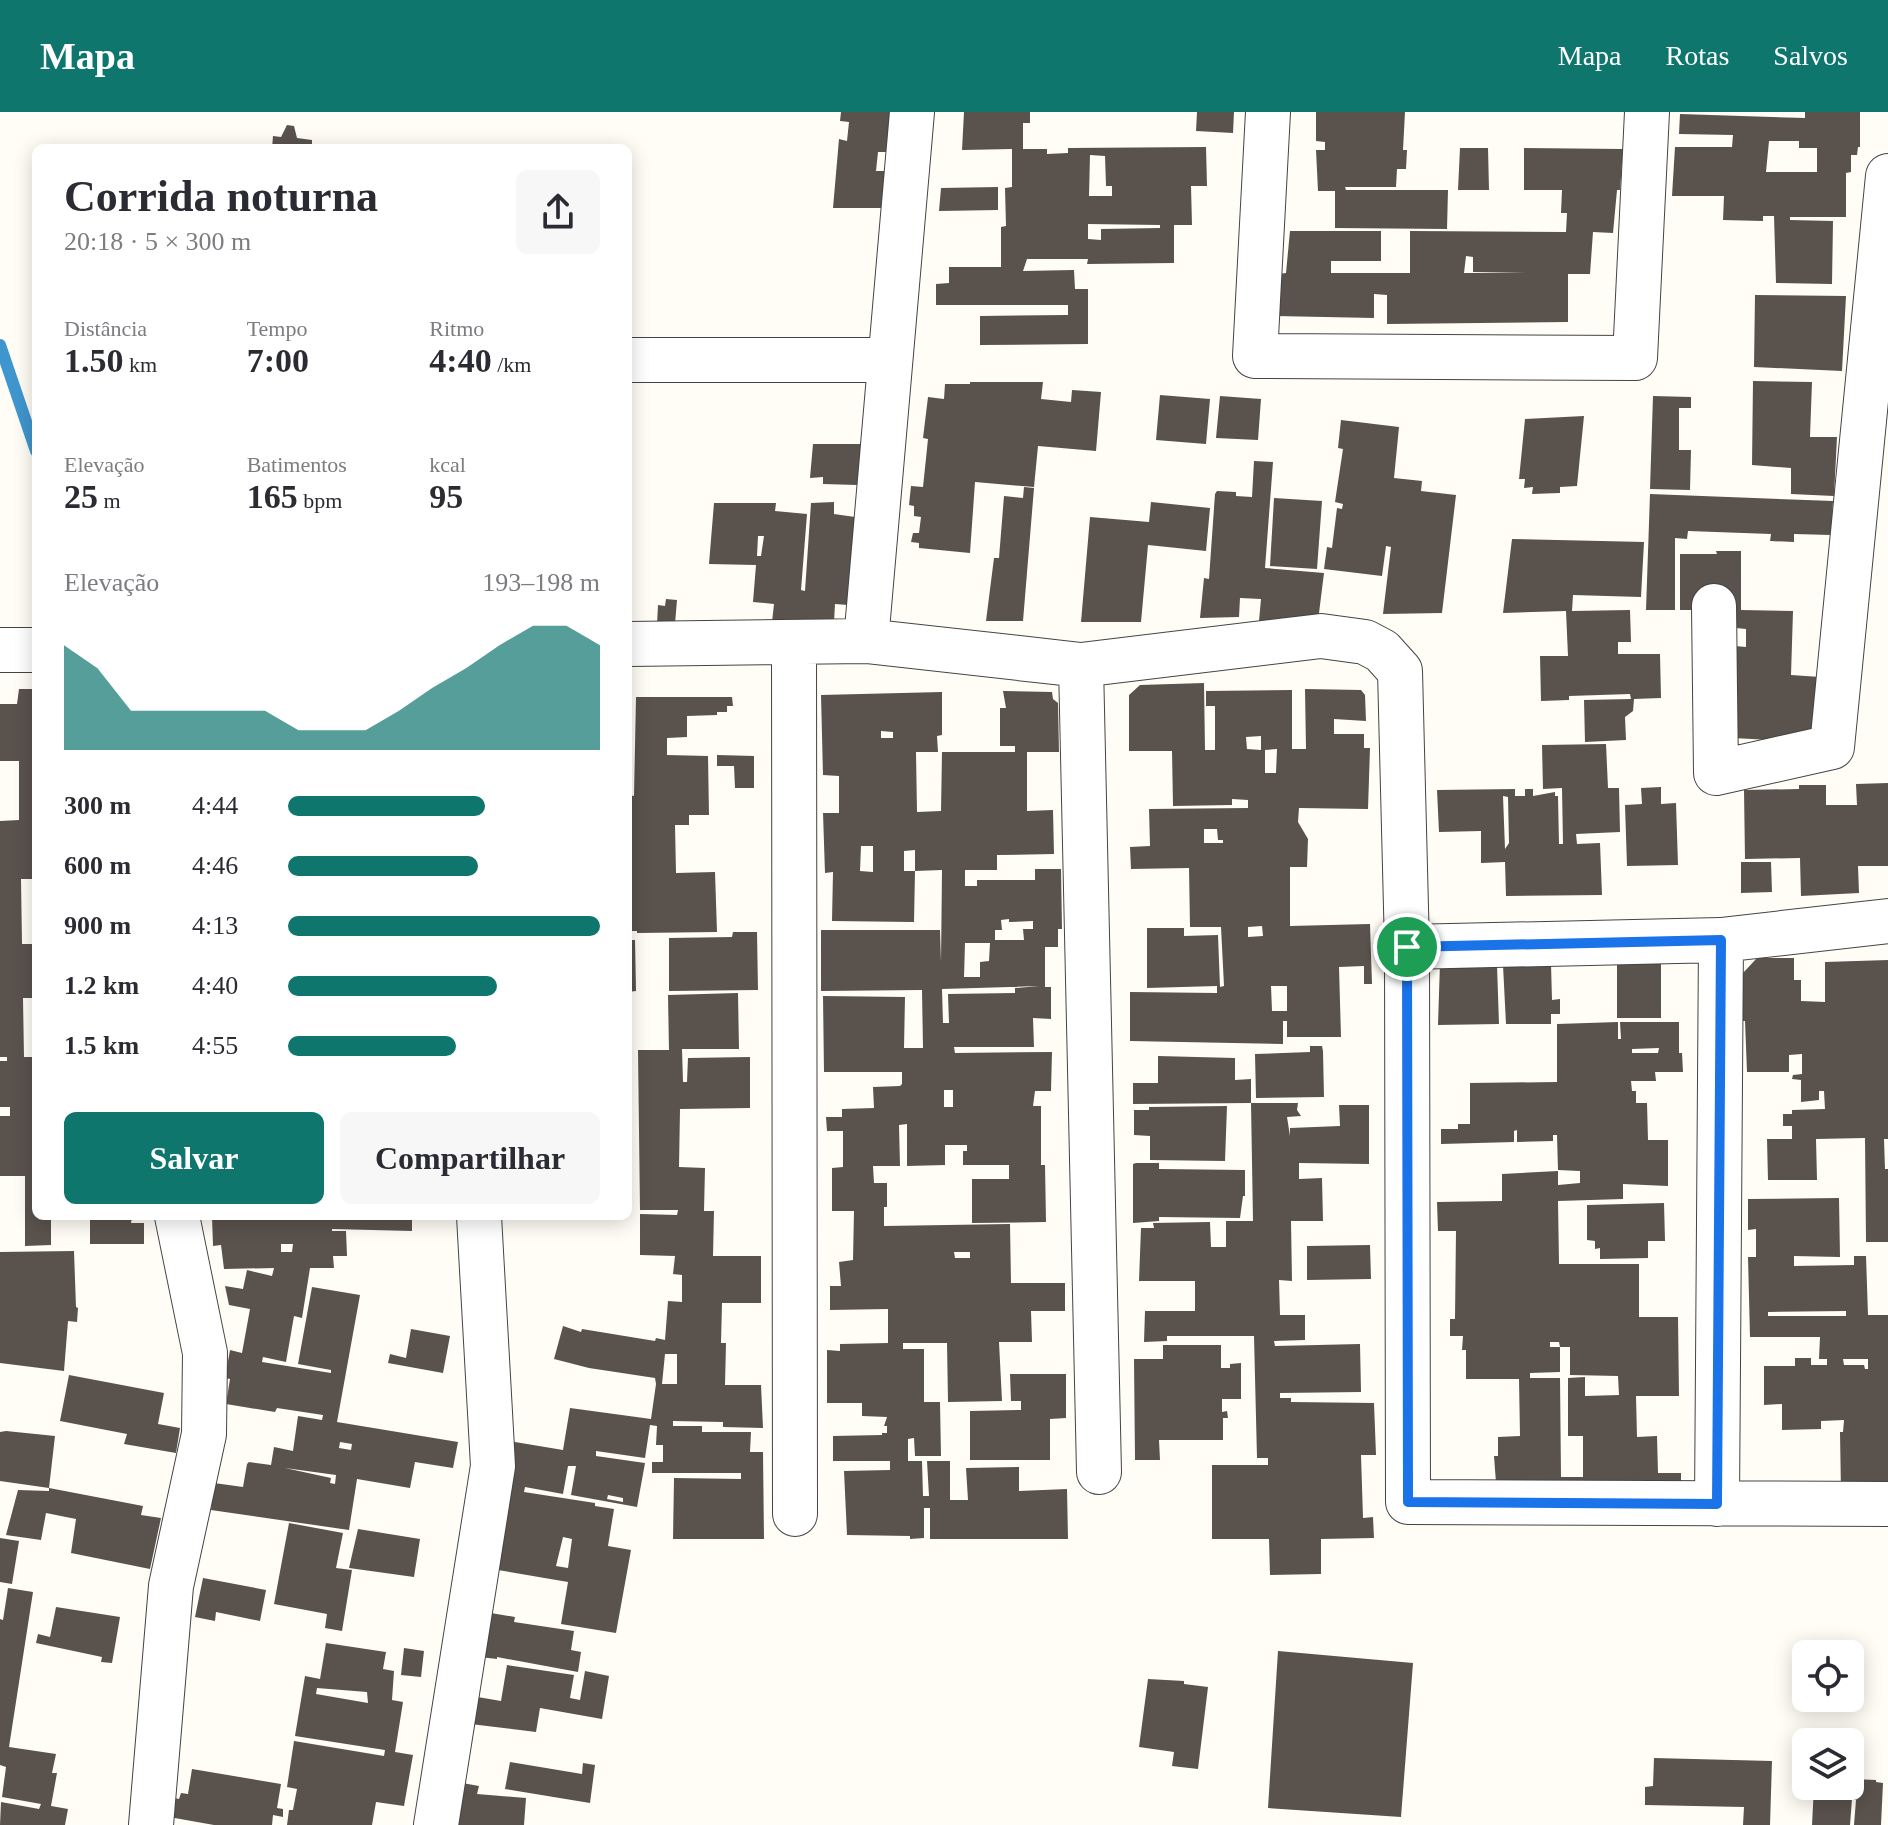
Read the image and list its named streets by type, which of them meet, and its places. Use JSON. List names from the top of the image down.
{
  "page": {
    "header": "Mapa",
    "nav": ["Mapa", "Rotas", "Salvos"],
    "heading": ["Corrida noturna", "20:18 · 5 × 300 m"],
    "stats": [
      ["Distância", "1.50 km"],
      ["Tempo", "7:00"],
      ["Ritmo", "4:40 /km"],
      ["Elevação", "25 m"],
      ["Batimentos", "165 bpm"],
      ["kcal", "95"]
    ],
    "chart": ["Elevação", "193–198 m"],
    "list": [
      {
        "name": "300 m",
        "note": "4:44"
      },
      {
        "name": "600 m",
        "note": "4:46"
      },
      {
        "name": "900 m",
        "note": "4:13"
      },
      {
        "name": "1.2 km",
        "note": "4:40"
      },
      {
        "name": "1.5 km",
        "note": "4:55"
      }
    ],
    "buttons": ["Salvar", "Compartilhar"]
  }
}
